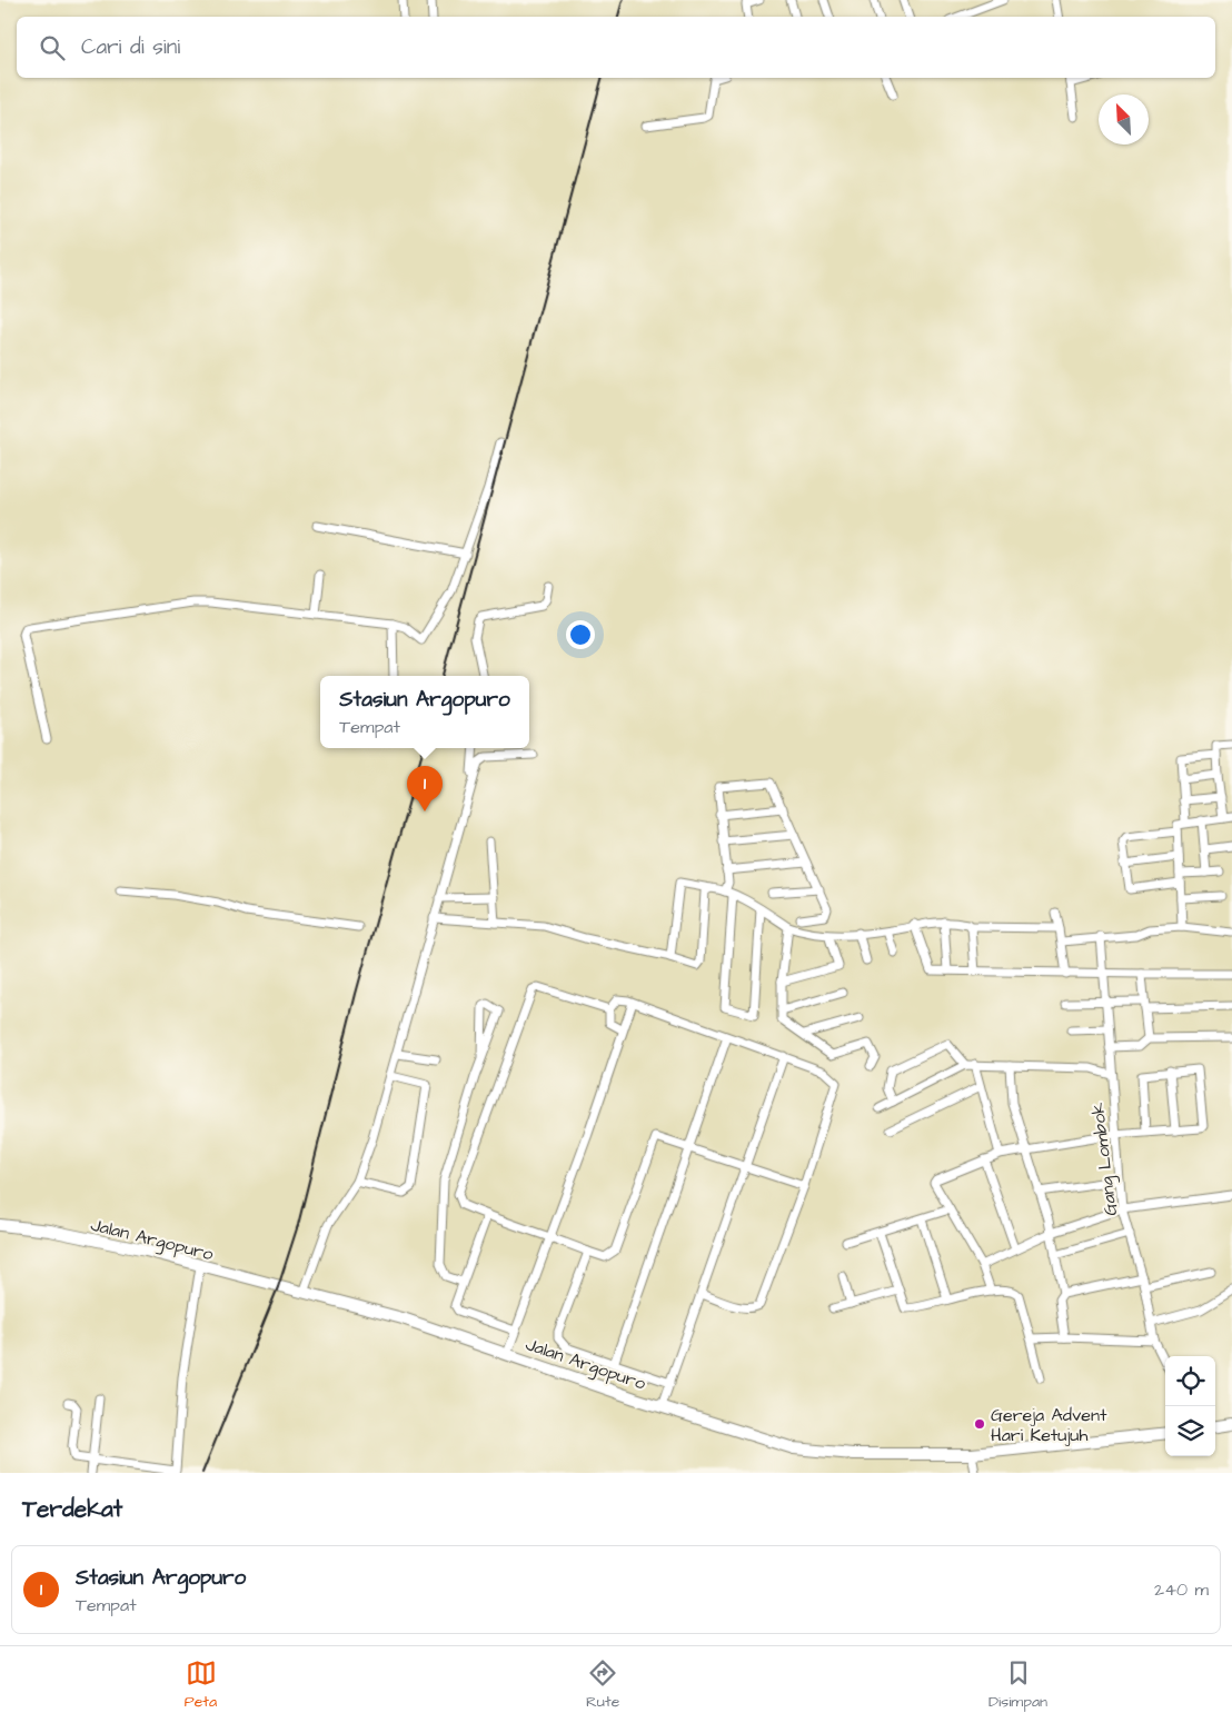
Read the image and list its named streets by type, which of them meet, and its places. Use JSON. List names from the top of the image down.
{
  "streets": {
    "highway": ["Jalan Argopuro"],
    "street": ["Gang Lombok"]
  },
  "places": ["Gereja Advent Hari Ketujuh"],
  "north": "top left",
  "page": {
    "search": "Cari di sini",
    "popup": ["Stasiun Argopuro", "Tempat"],
    "pins": "1",
    "heading": "Terdekat",
    "list": [
      {
        "mark": "1",
        "name": "Stasiun Argopuro",
        "note": "Tempat",
        "value": "240 m"
      }
    ],
    "nav": ["Peta", "Rute", "Disimpan"]
  }
}
